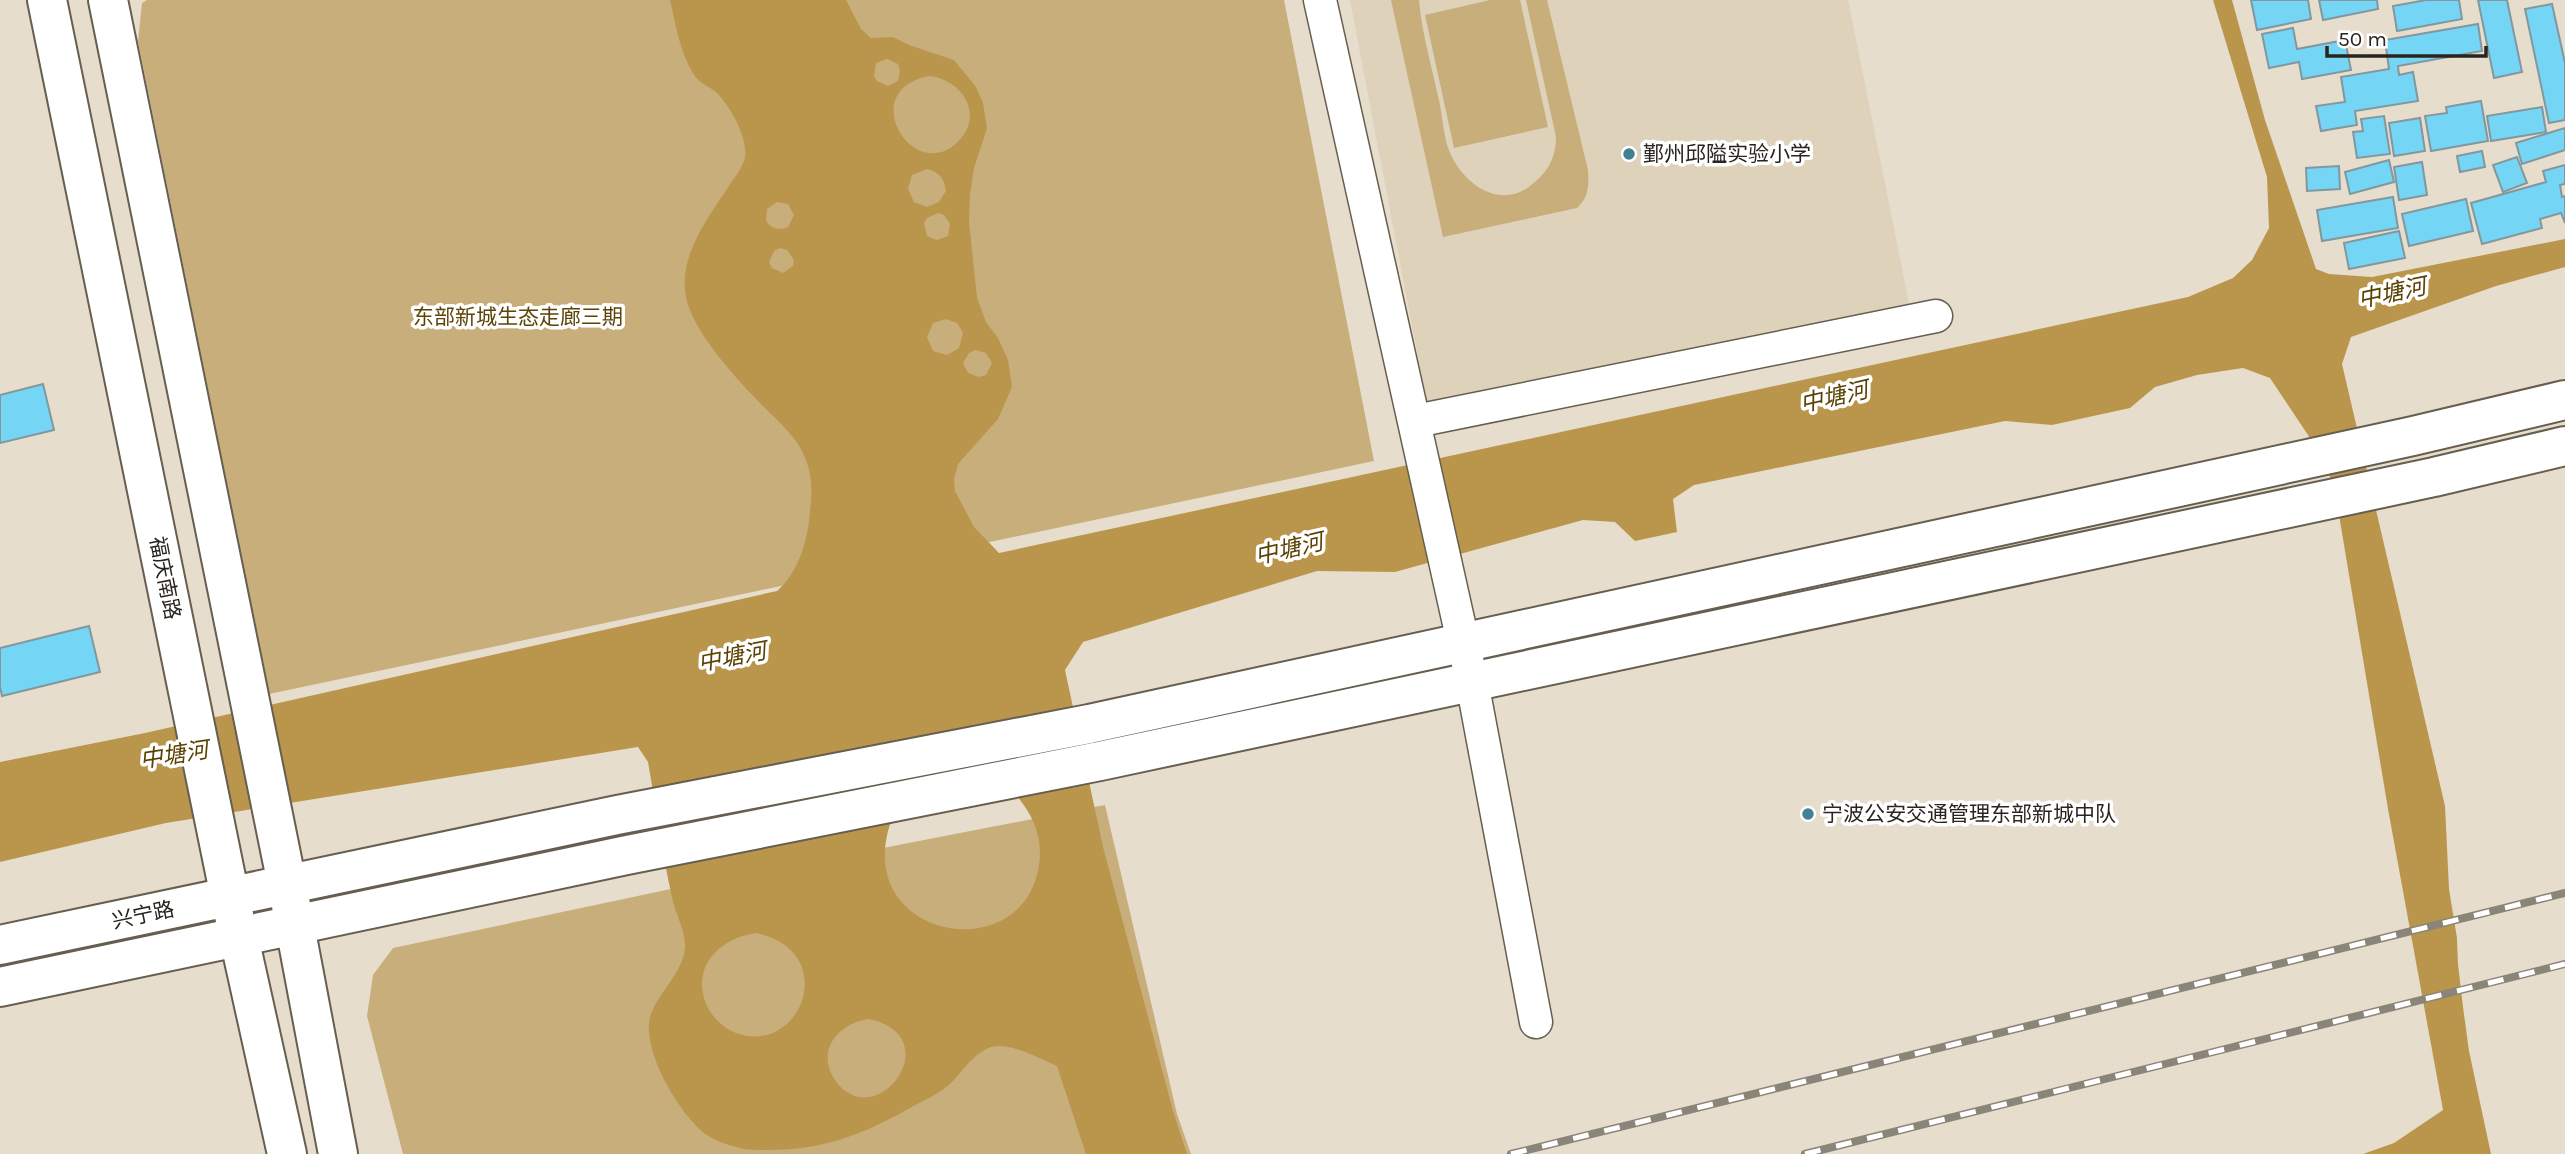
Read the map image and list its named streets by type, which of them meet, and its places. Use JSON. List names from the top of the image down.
{
  "streets": {
    "main road": ["福庆南路", "兴宁路"]
  },
  "crossings": [
    ["福庆南路", "兴宁路"]
  ],
  "water": ["中塘河"],
  "parks": ["东部新城生态走廊三期"],
  "places": ["鄞州邱隘实验小学", "宁波公安交通管理东部新城中队"],
  "scale_bar": "50 m"
}
